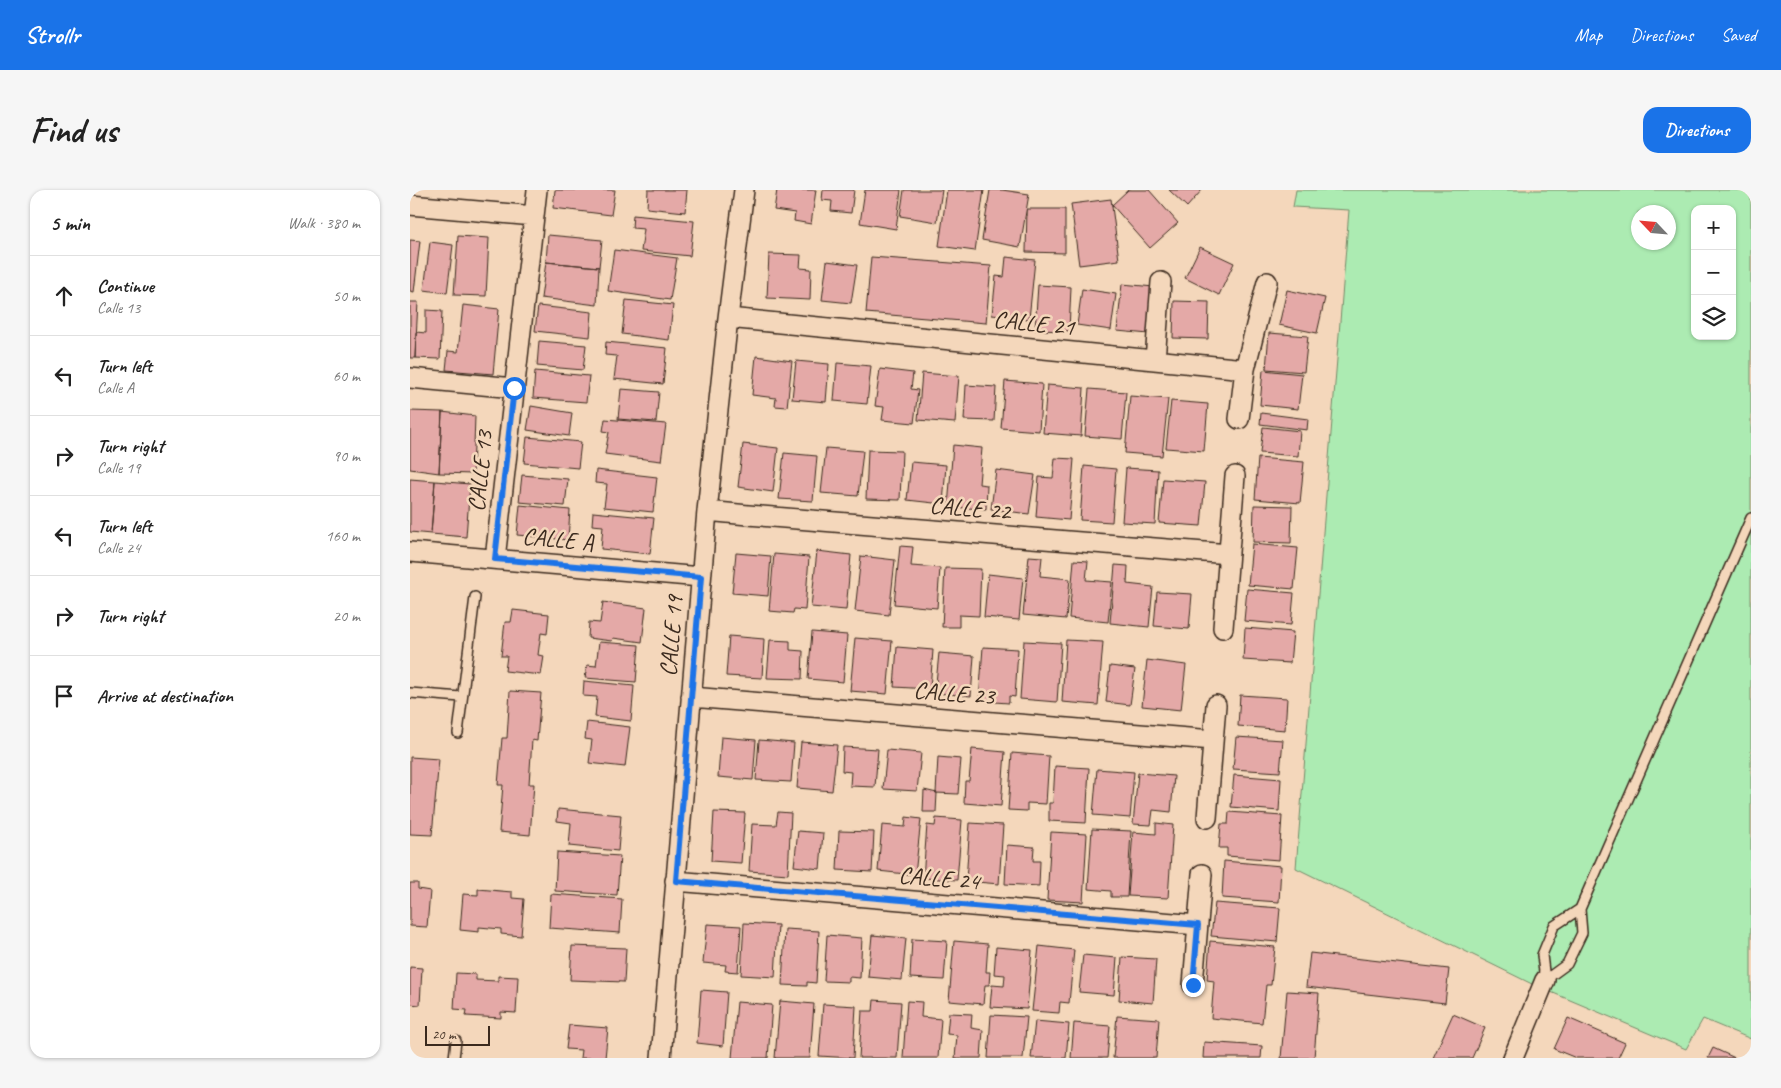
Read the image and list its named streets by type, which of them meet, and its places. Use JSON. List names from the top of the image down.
{
  "streets": {
    "street": [
      "CALLE 21",
      "CALLE 13",
      "CALLE 22",
      "CALLE A",
      "CALLE 19",
      "CALLE 23",
      "CALLE 24"
    ]
  },
  "crossings": [
    ["CALLE 21", "CALLE 19"],
    ["CALLE 13", "CALLE A"],
    ["CALLE 22", "CALLE 19"],
    ["CALLE A", "CALLE 19"],
    ["CALLE 19", "CALLE 23"],
    ["CALLE 19", "CALLE 24"]
  ],
  "scale_bar": "20 m",
  "north": "top left",
  "page": {
    "header": "Strollr",
    "nav": ["Map", "Directions", "Saved"],
    "buttons": "Directions",
    "title": "Find us",
    "heading": ["5 min", "Walk · 380 m"],
    "map_buttons": ["+", "−"],
    "list": [
      ["Continue", "Calle 13", "50 m"],
      ["Turn left", "Calle A", "60 m"],
      ["Turn right", "Calle 19", "90 m"],
      ["Turn left", "Calle 24", "160 m"],
      ["Turn right", "20 m"],
      "Arrive at destination"
    ],
    "scale": "20 m"
  }
}
